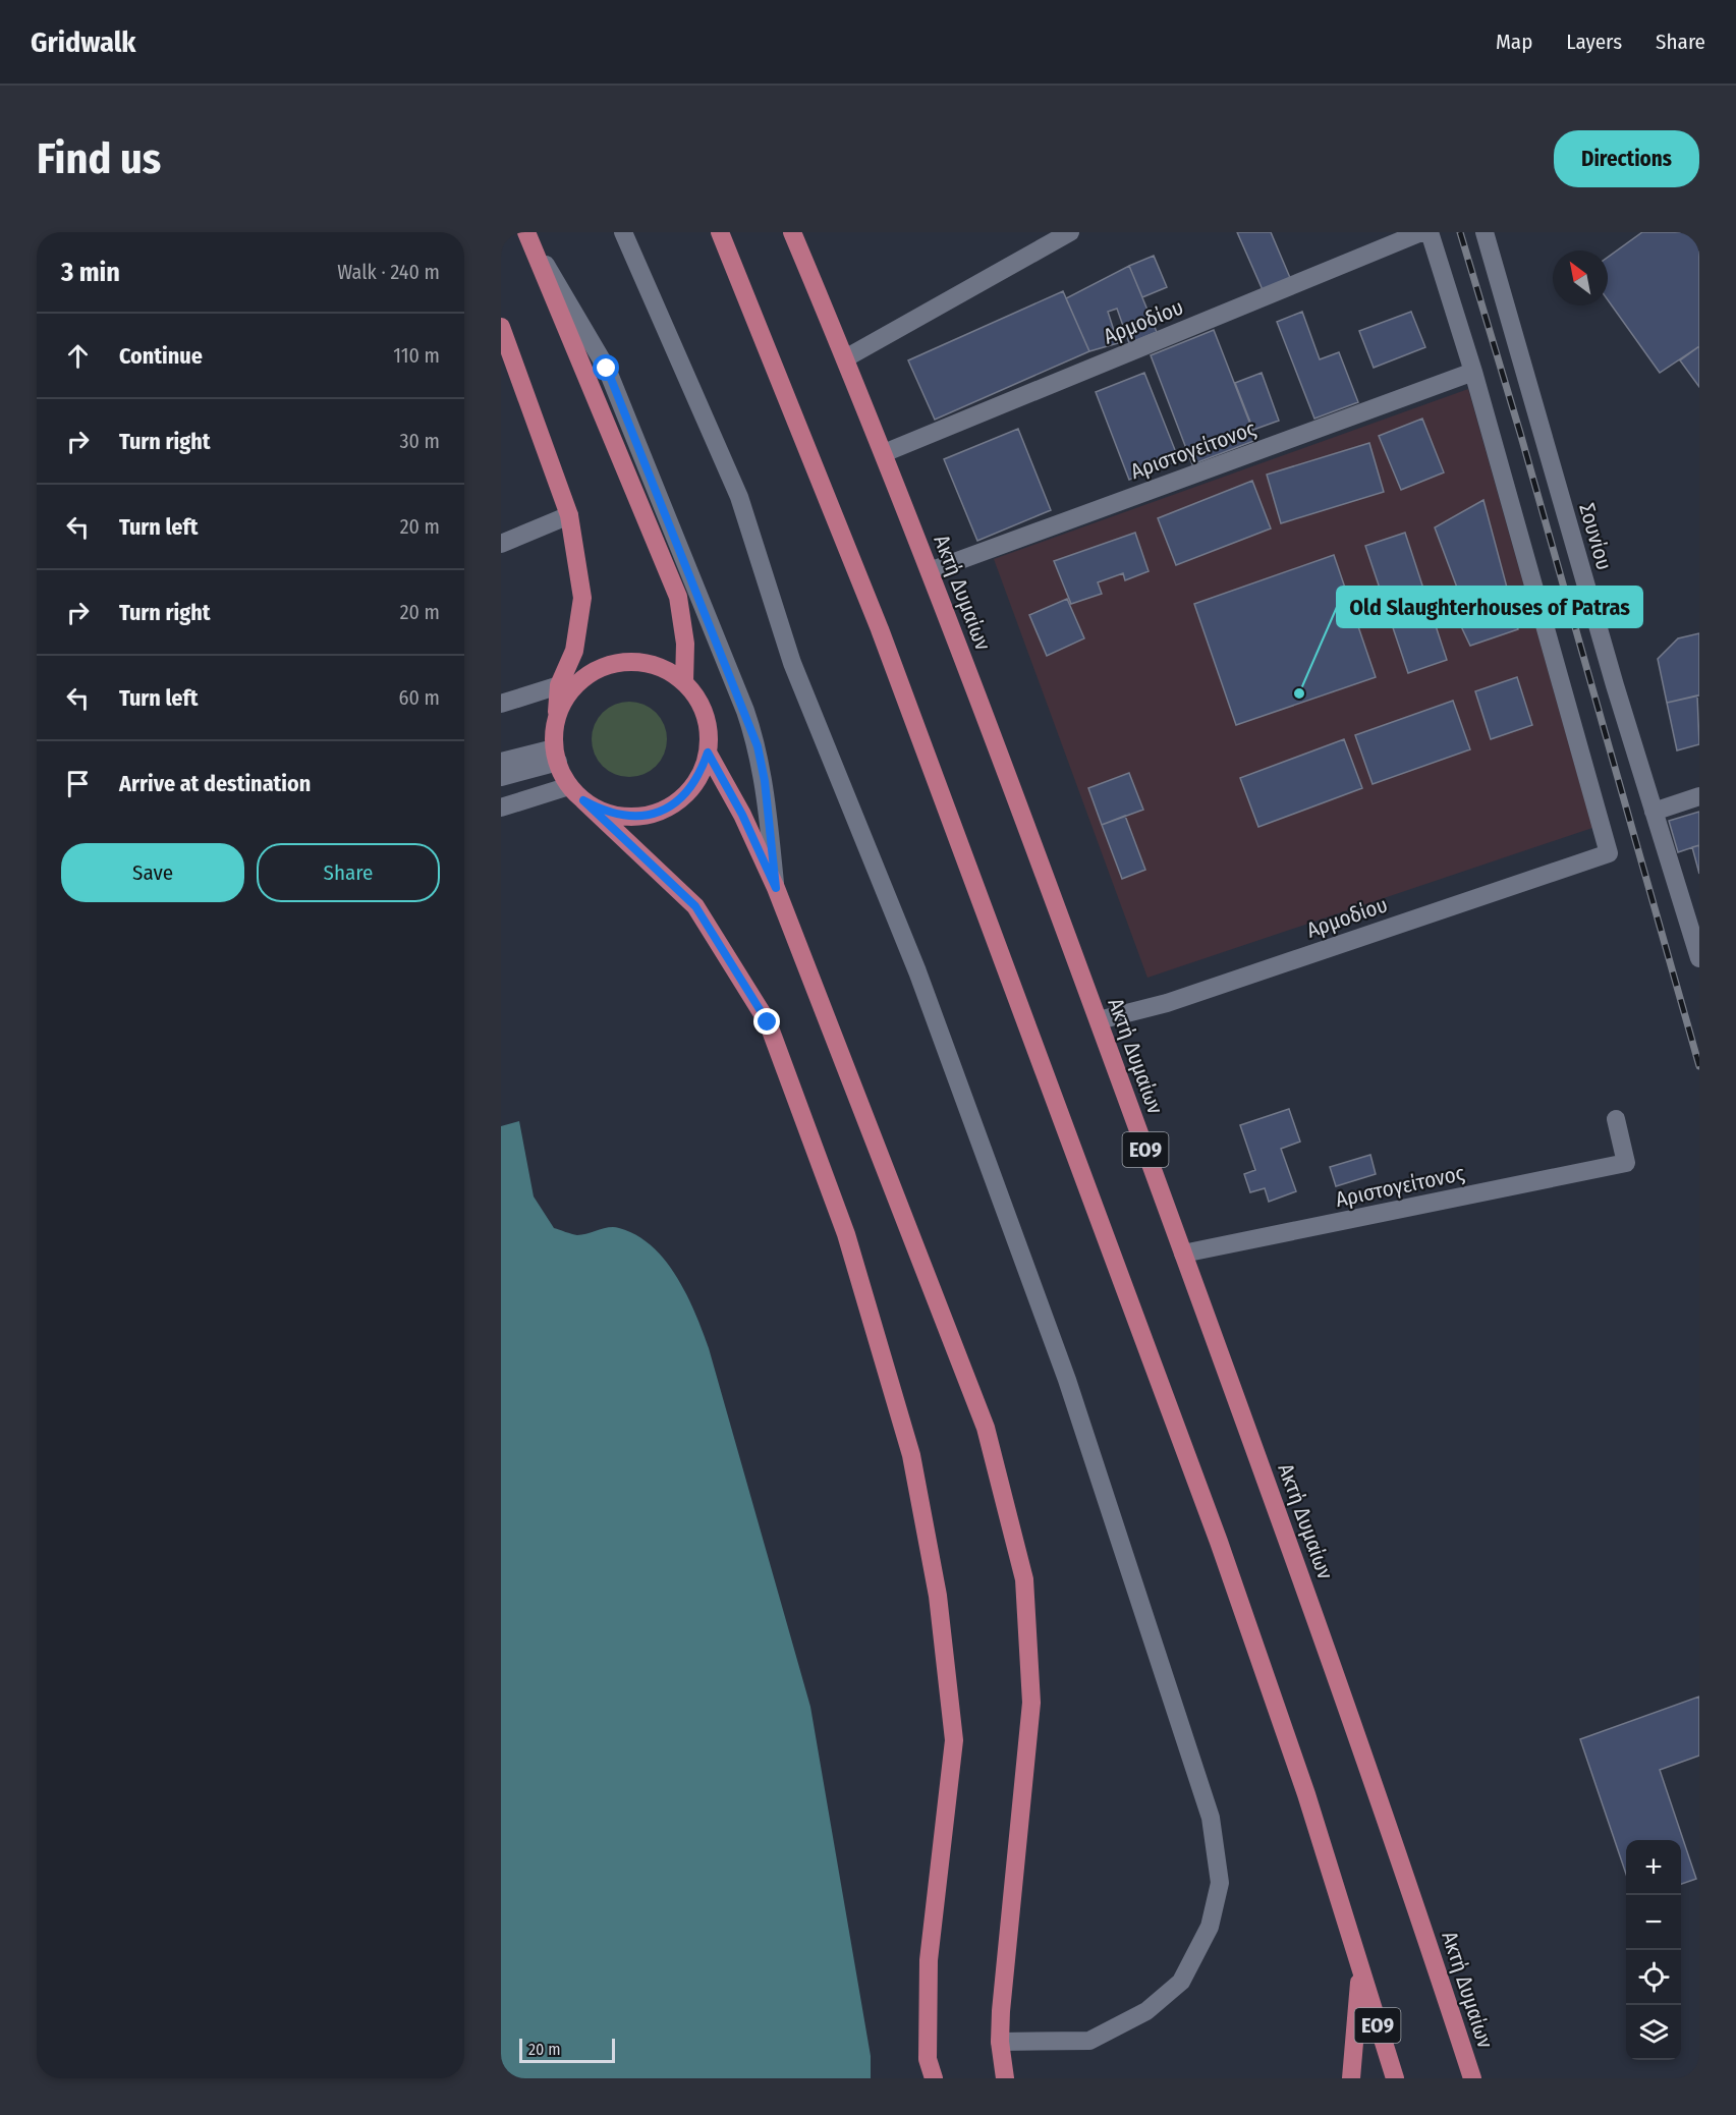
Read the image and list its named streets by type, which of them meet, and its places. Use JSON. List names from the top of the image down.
{
  "streets": {
    "main road": ["Ακτή Δυμαίων", "ΕΟ9"],
    "street": ["Αρμοδίου", "Αριστογείτονος", "Σουνίου"]
  },
  "crossings": [
    ["Αρμοδίου", "Αριστογείτονος"],
    ["Αρμοδίου", "Ακτή Δυμαίων"],
    ["Αριστογείτονος", "Ακτή Δυμαίων"]
  ],
  "places": ["Old Slaughterhouses of Patras"],
  "scale_bar": "20 m",
  "north": "top left",
  "page": {
    "header": "Gridwalk",
    "nav": ["Map", "Layers", "Share"],
    "buttons": [
      "Directions",
      ["Save", "Share"]
    ],
    "title": "Find us",
    "heading": ["3 min", "Walk · 240 m"],
    "list": [
      ["Continue", "110 m"],
      ["Turn right", "30 m"],
      ["Turn left", "20 m"],
      ["Turn right", "20 m"],
      ["Turn left", "60 m"],
      "Arrive at destination"
    ],
    "map_buttons": ["+", "−"],
    "scale": "20 m"
  }
}
